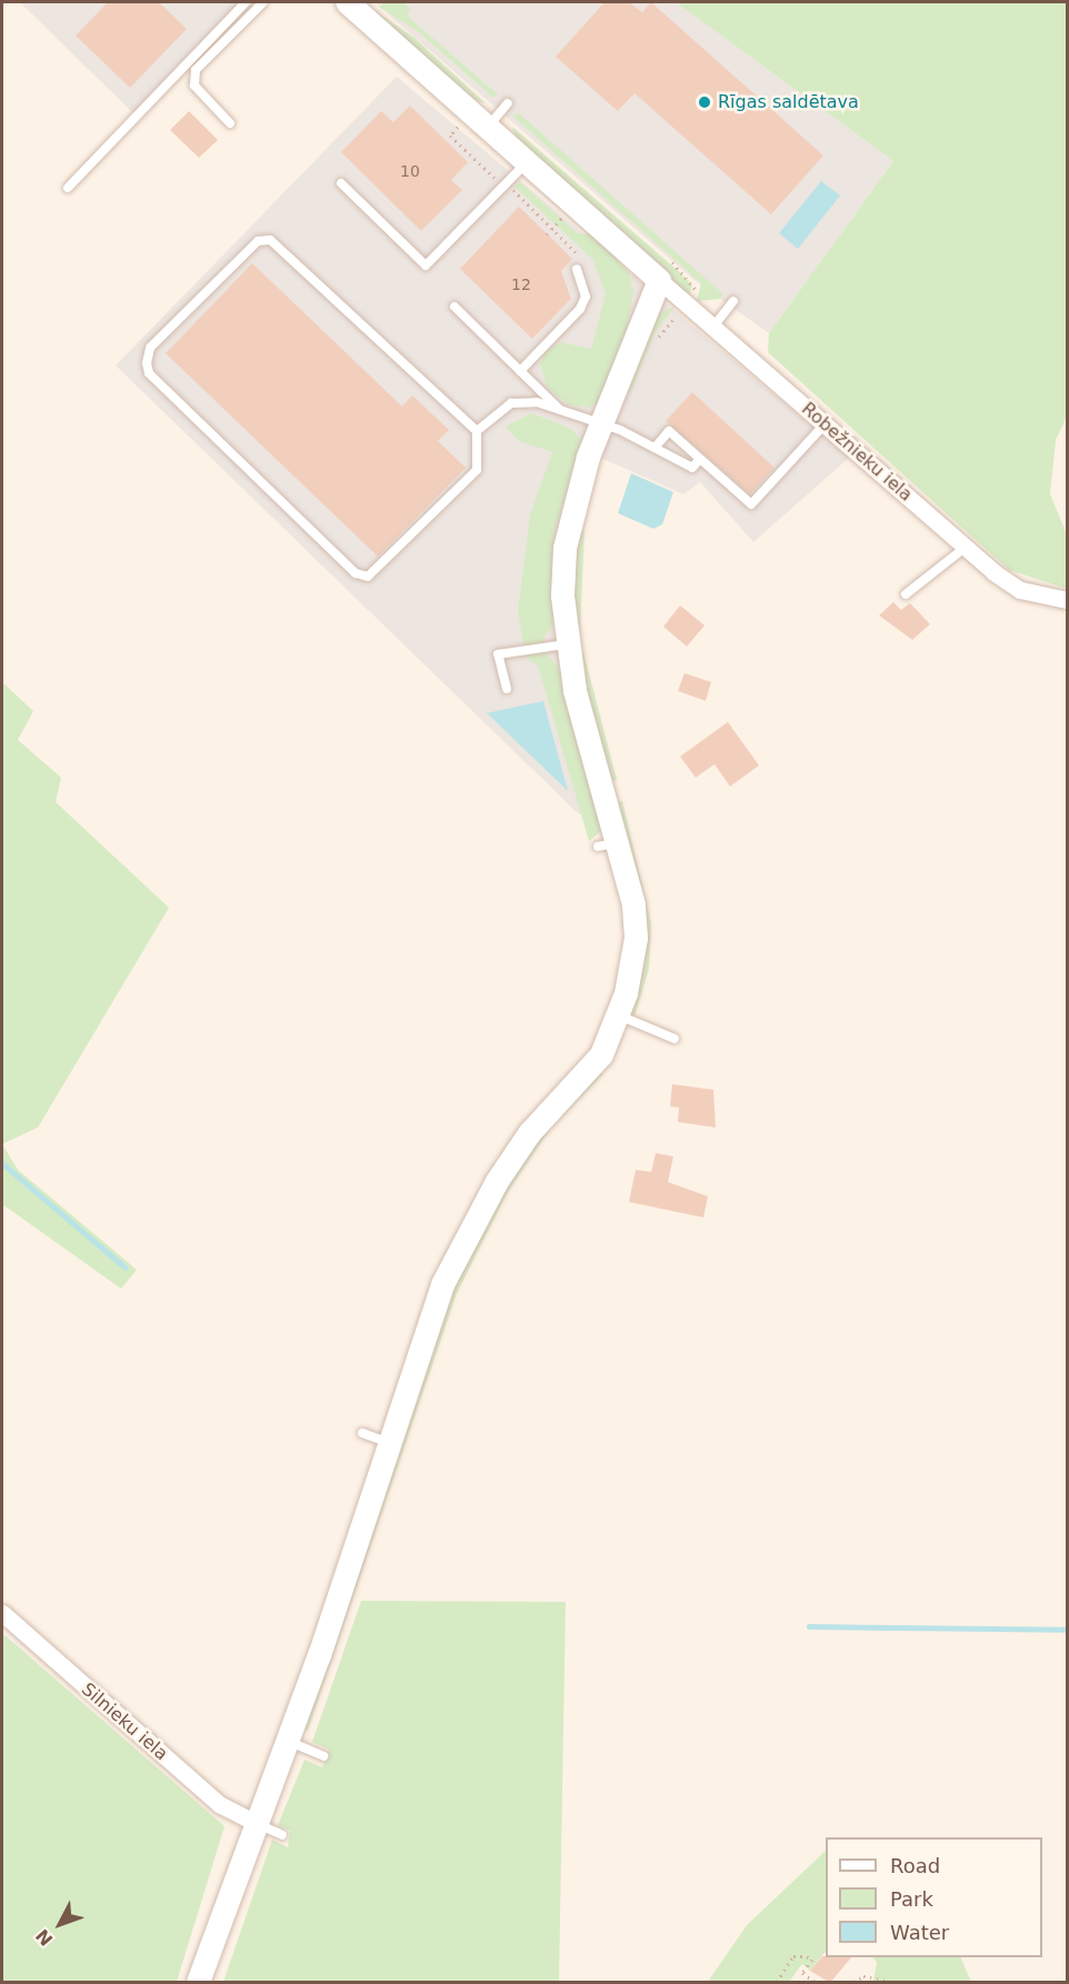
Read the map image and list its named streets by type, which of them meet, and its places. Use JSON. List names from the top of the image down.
{
  "streets": {
    "street": ["Robežnieku iela", "Silnieku iela"]
  },
  "places": ["Rīgas saldētava"],
  "house_numbers": ["10", "12"],
  "legend": ["Road", "Park", "Water"],
  "north": "bottom left"
}
